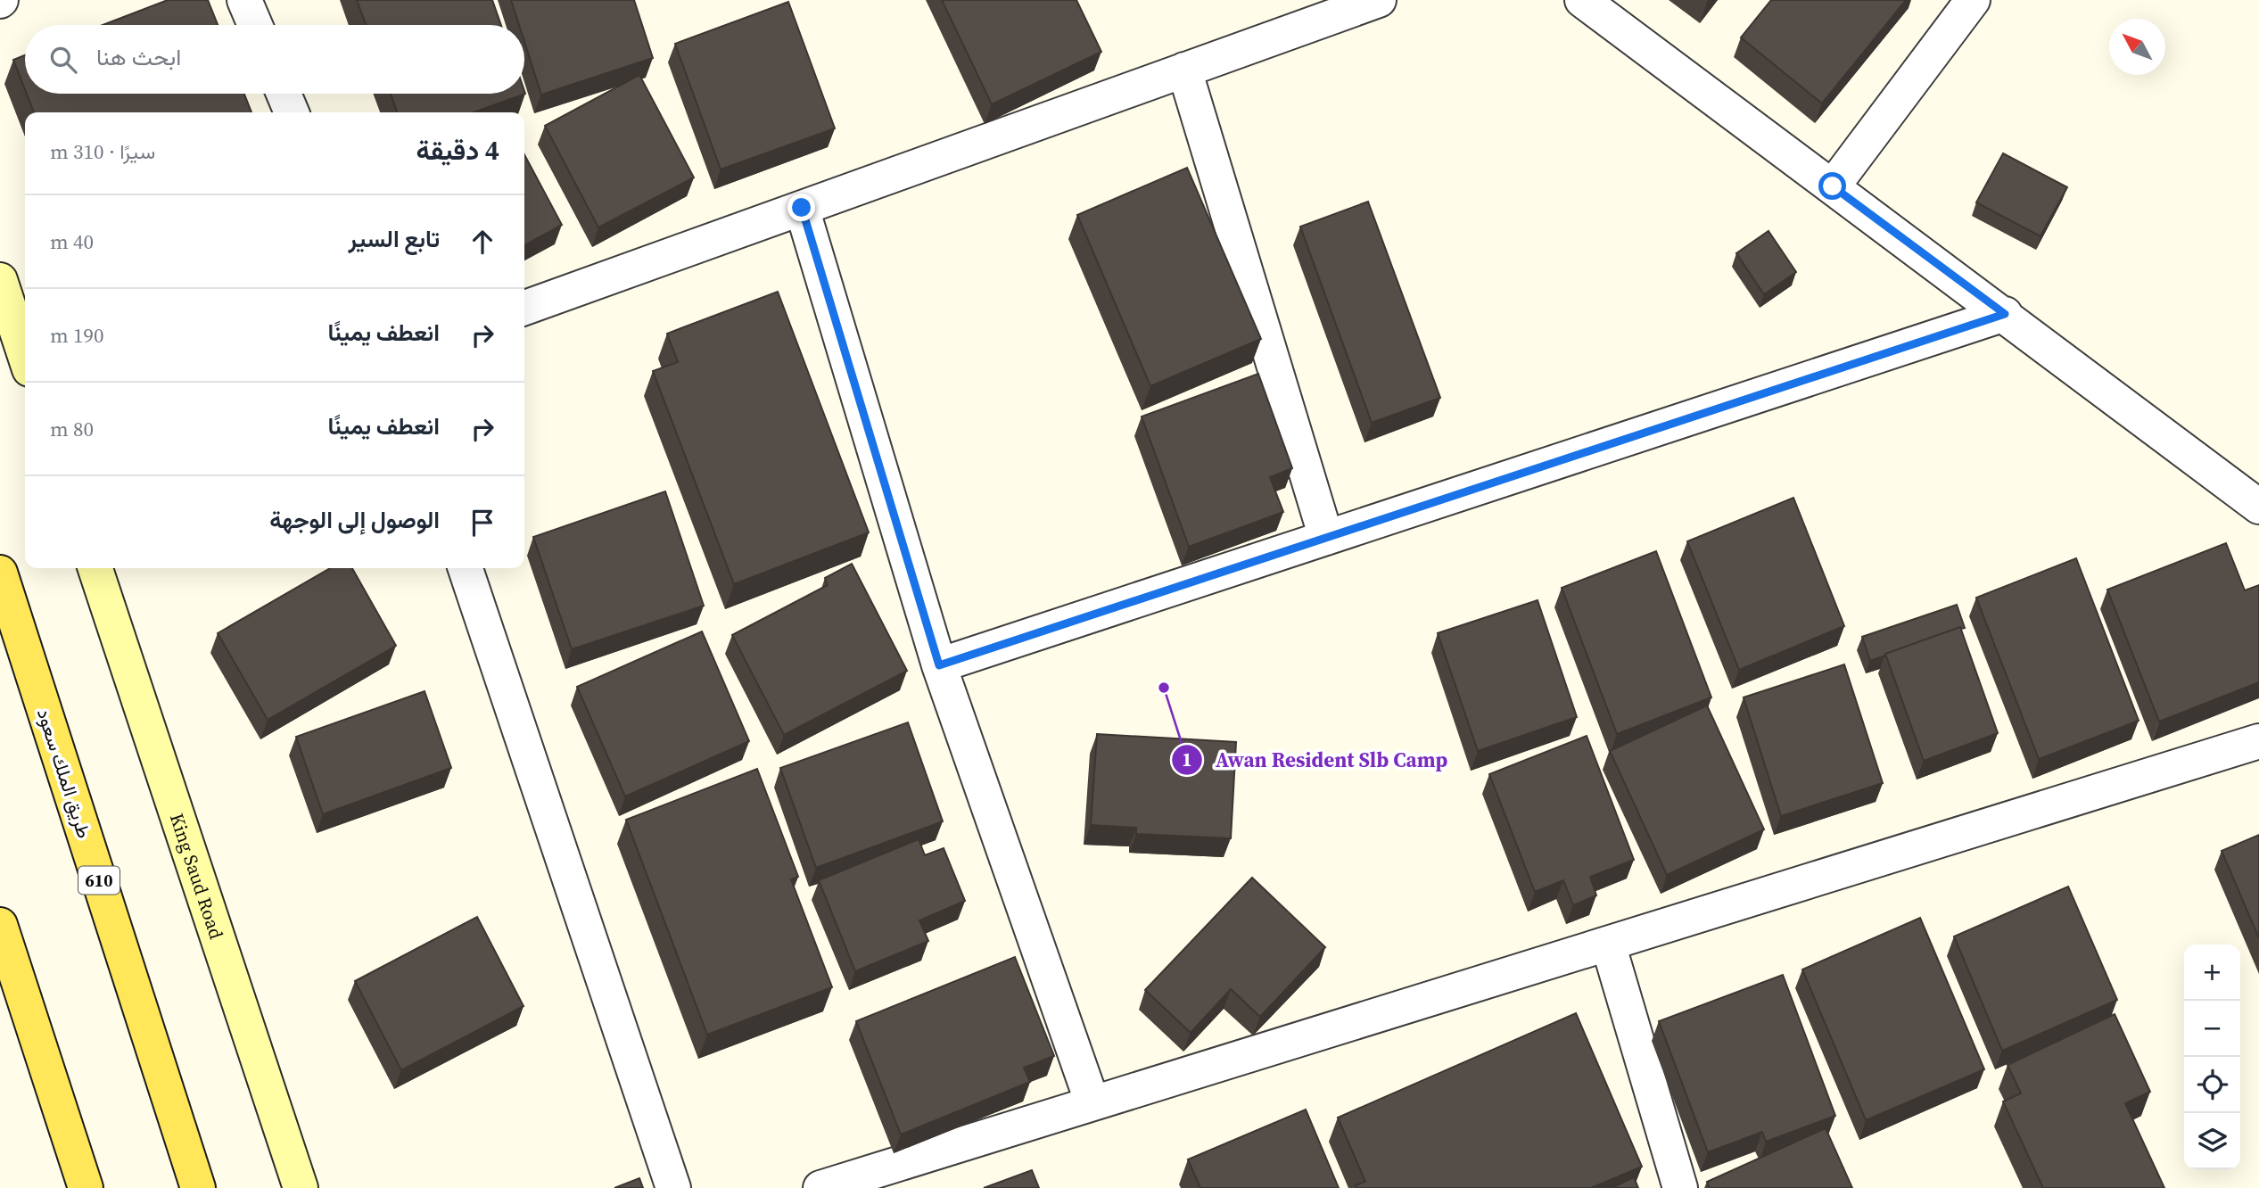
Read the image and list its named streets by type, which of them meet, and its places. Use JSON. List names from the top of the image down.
{
  "streets": {
    "main road": ["طريق الملك سعود", "King Saud Road", "610"]
  },
  "places": ["Awan Resident Slb Camp"],
  "north": "top left",
  "page": {
    "search": "ابحث هنا",
    "heading": ["4 دقيقة", "سيرًا · 310 m"],
    "list": [
      ["تابع السير", "40 m"],
      ["انعطف يمينًا", "190 m"],
      ["انعطف يمينًا", "80 m"],
      "الوصول إلى الوجهة"
    ],
    "map_buttons": ["+", "−"]
  }
}
